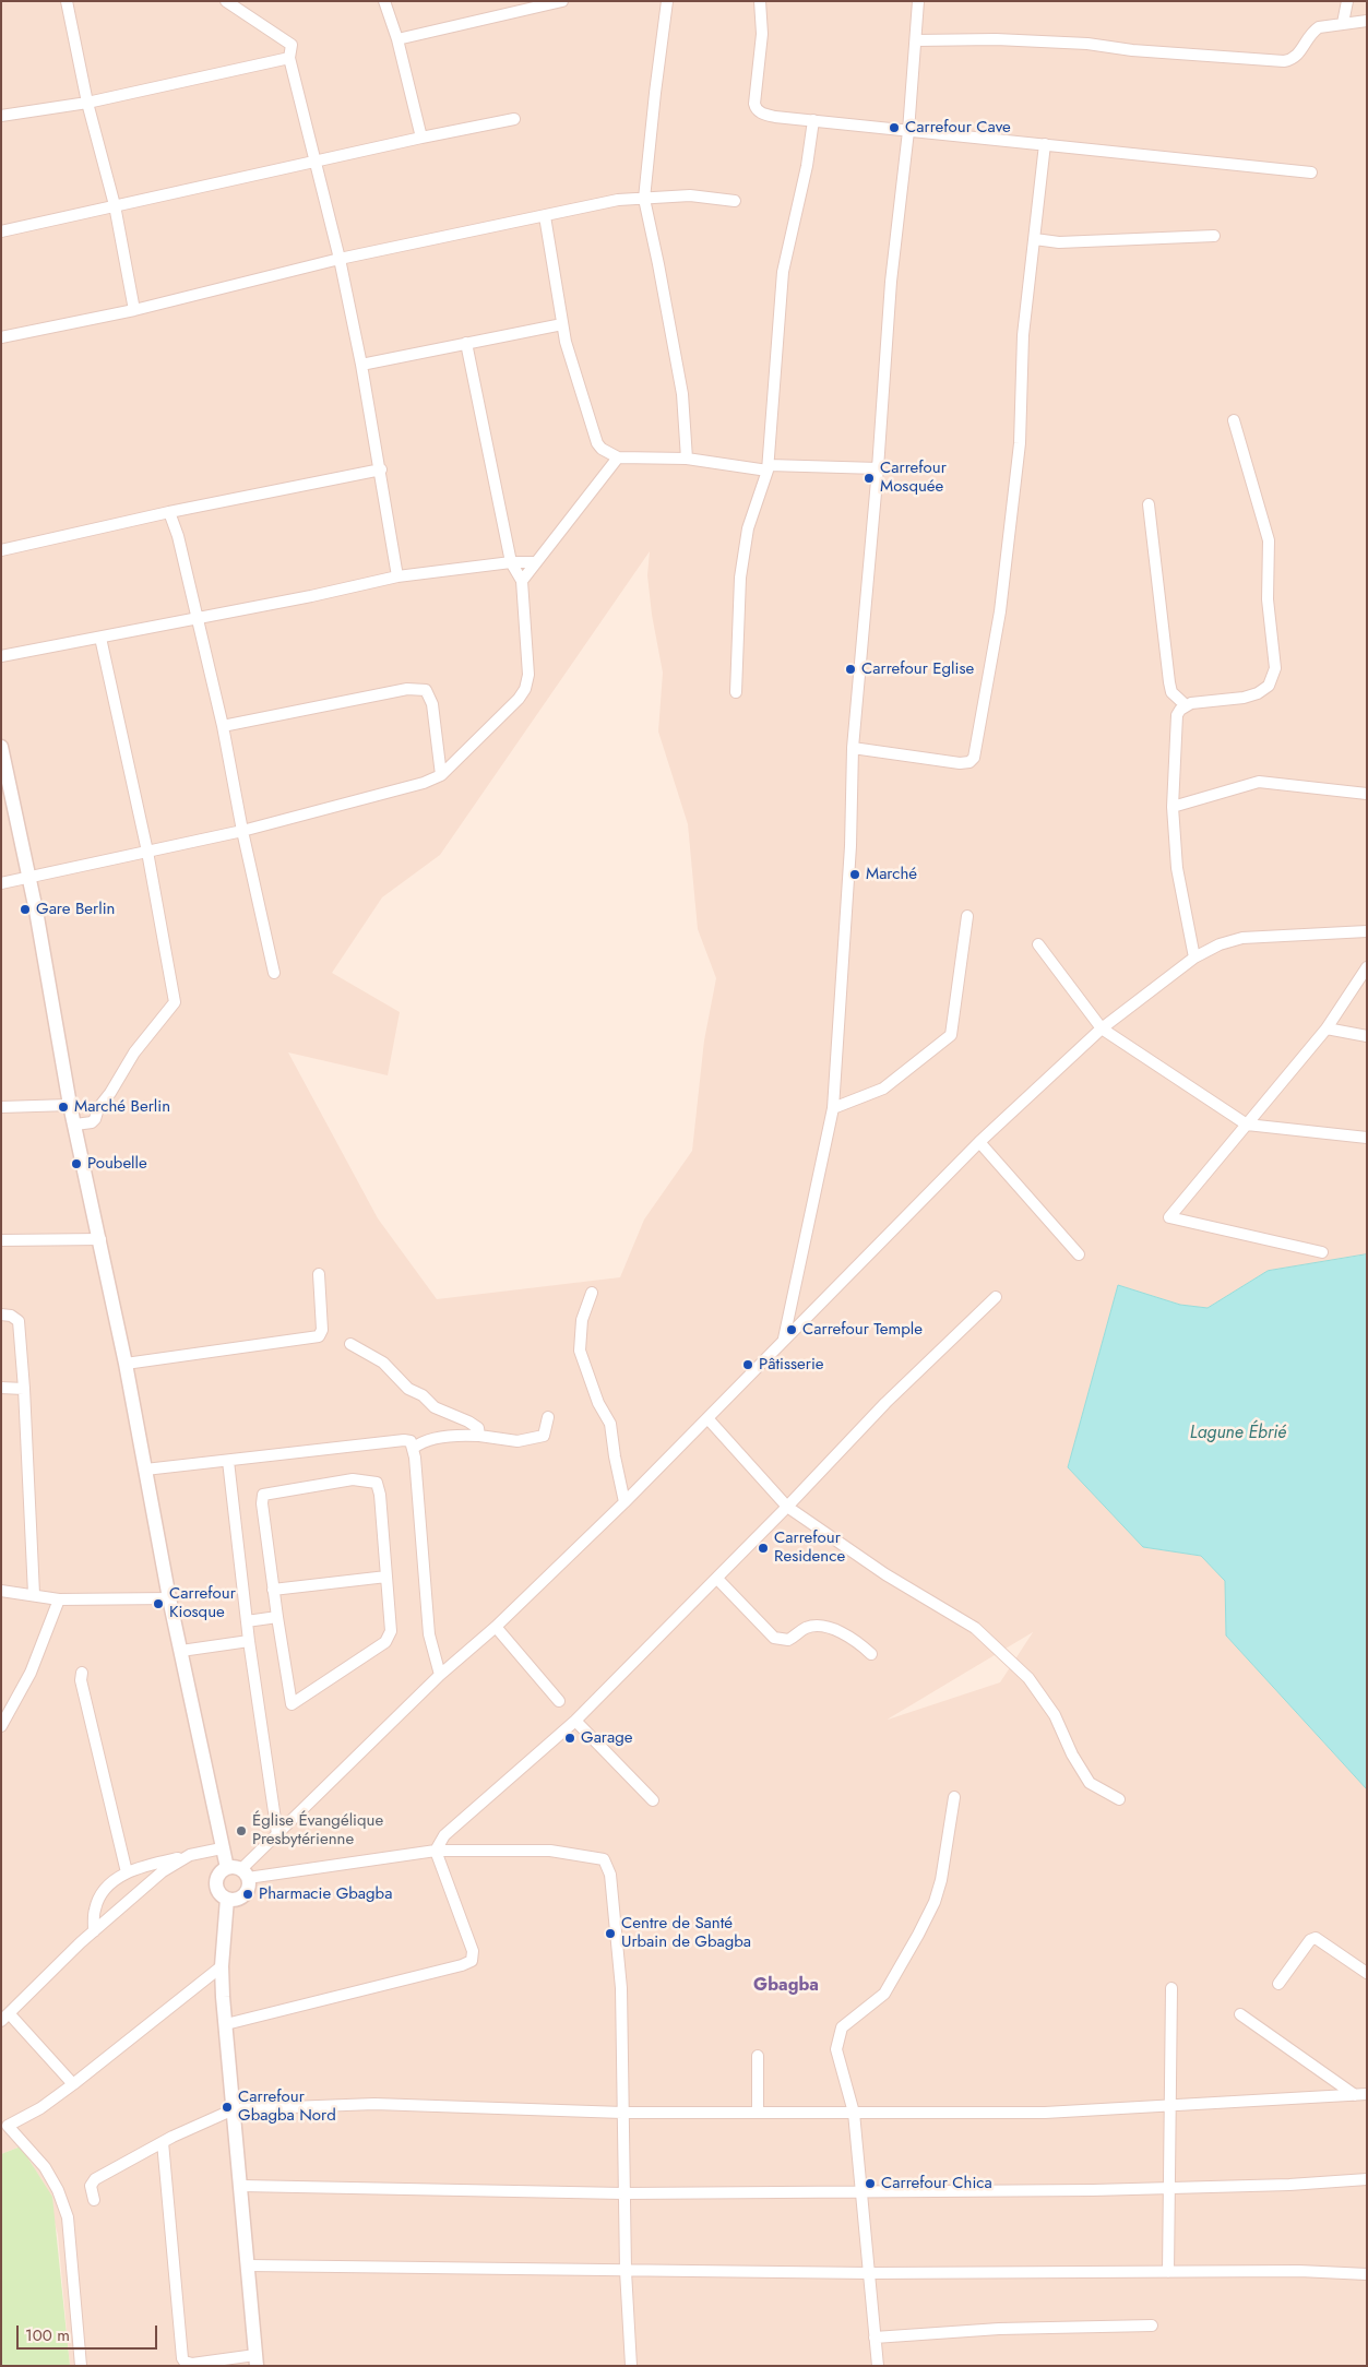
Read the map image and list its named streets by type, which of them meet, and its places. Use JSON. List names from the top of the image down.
{
  "districts": ["Gbagba"],
  "water": ["Lagune Ébrié"],
  "places": [
    "Carrefour Cave",
    "Carrefour Mosquée",
    "Carrefour Eglise",
    "Marché",
    "Gare Berlin",
    "Marché Berlin",
    "Poubelle",
    "Carrefour Temple",
    "Pâtisserie",
    "Carrefour Residence",
    "Carrefour Kiosque",
    "Garage",
    "Église Évangélique Presbytérienne",
    "Pharmacie Gbagba",
    "Centre de Santé Urbain de Gbagba",
    "Carrefour Gbagba Nord",
    "Carrefour Chica"
  ],
  "scale_bar": "100 m"
}
